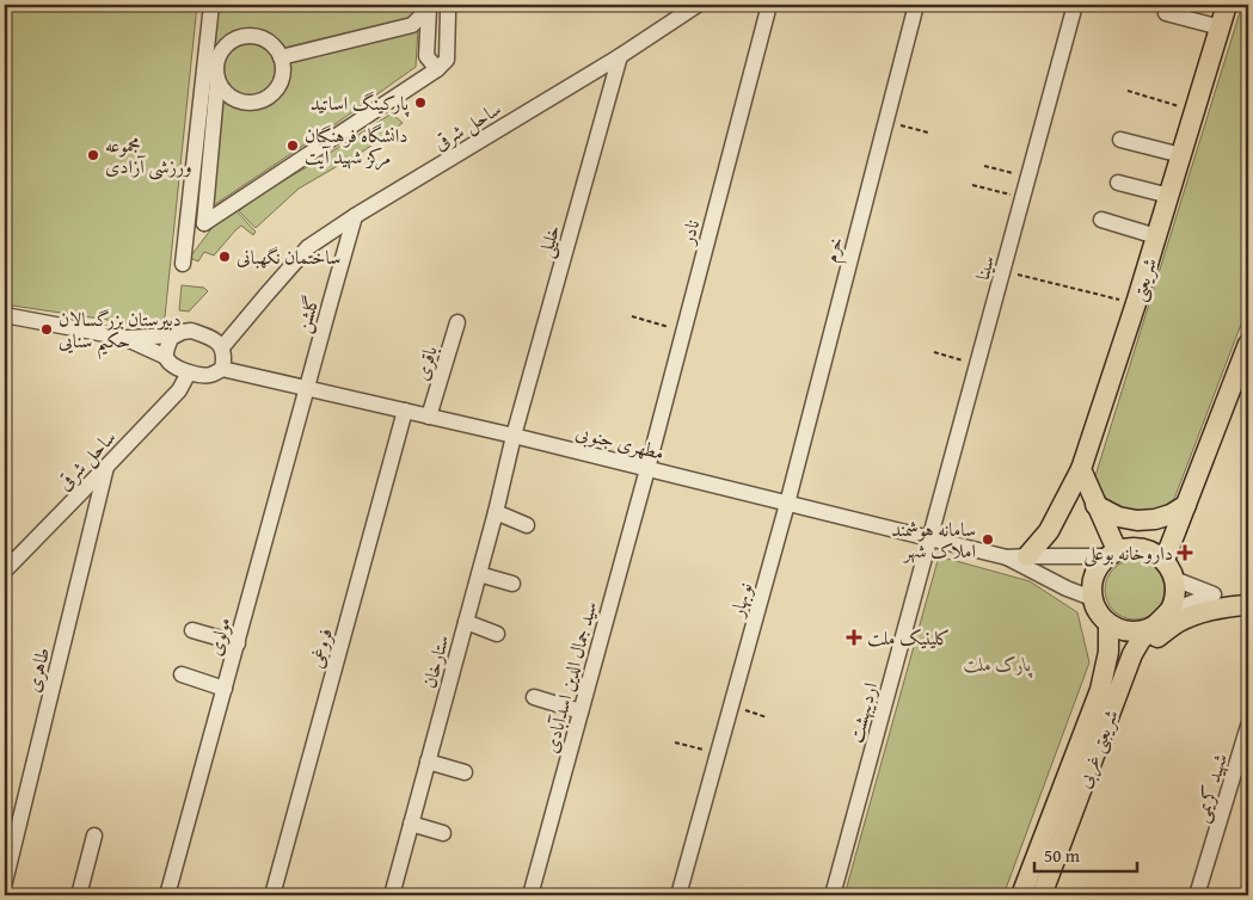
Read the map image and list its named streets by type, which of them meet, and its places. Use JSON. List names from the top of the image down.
{
  "streets": {
    "main road": ["شریعتی", "شریعتی غربی"],
    "street": [
      "ساحل شرقی",
      "نادر",
      "خلیلی",
      "خرم",
      "سینا",
      "گلشن",
      "باقری",
      "مطهری جنوبی",
      "نوبهار",
      "مولوی",
      "فروغی",
      "ستارخان",
      "طاهری",
      "سید جمال الدین اسدآبادی",
      "اردیبهشت",
      "شهید کریمی"
    ]
  },
  "crossings": [
    ["ساحل شرقی", "خلیلی"],
    ["ساحل شرقی", "گلشن"],
    ["ساحل شرقی", "مطهری جنوبی"],
    ["ساحل شرقی", "طاهری"],
    ["نادر", "مطهری جنوبی"],
    ["نادر", "سید جمال الدین اسدآبادی"],
    ["خلیلی", "مطهری جنوبی"],
    ["خلیلی", "ستارخان"],
    ["خرم", "مطهری جنوبی"],
    ["خرم", "نوبهار"],
    ["سینا", "مطهری جنوبی"],
    ["سینا", "اردیبهشت"],
    ["گلشن", "مطهری جنوبی"],
    ["گلشن", "مولوی"],
    ["باقری", "مطهری جنوبی"],
    ["مطهری جنوبی", "نوبهار"],
    ["مطهری جنوبی", "مولوی"],
    ["مطهری جنوبی", "فروغی"],
    ["مطهری جنوبی", "ستارخان"],
    ["مطهری جنوبی", "سید جمال الدین اسدآبادی"],
    ["مطهری جنوبی", "اردیبهشت"]
  ],
  "parks": ["پارک ملت"],
  "places": {
    "other": [
      "پارکینگ اساتید",
      "دانشگاه فرهنگیان مرکز شهید آیت",
      "مجموعه ورزشی آزادی",
      "ساختمان نگهبانی",
      "دبیرستان بزرگسالان حکیم سنایی",
      "سامانه هوشمند املاک شهر"
    ],
    "health": ["داروخانه بوعلی", "کلینیک ملت"]
  },
  "scale_bar": "50 m"
}
